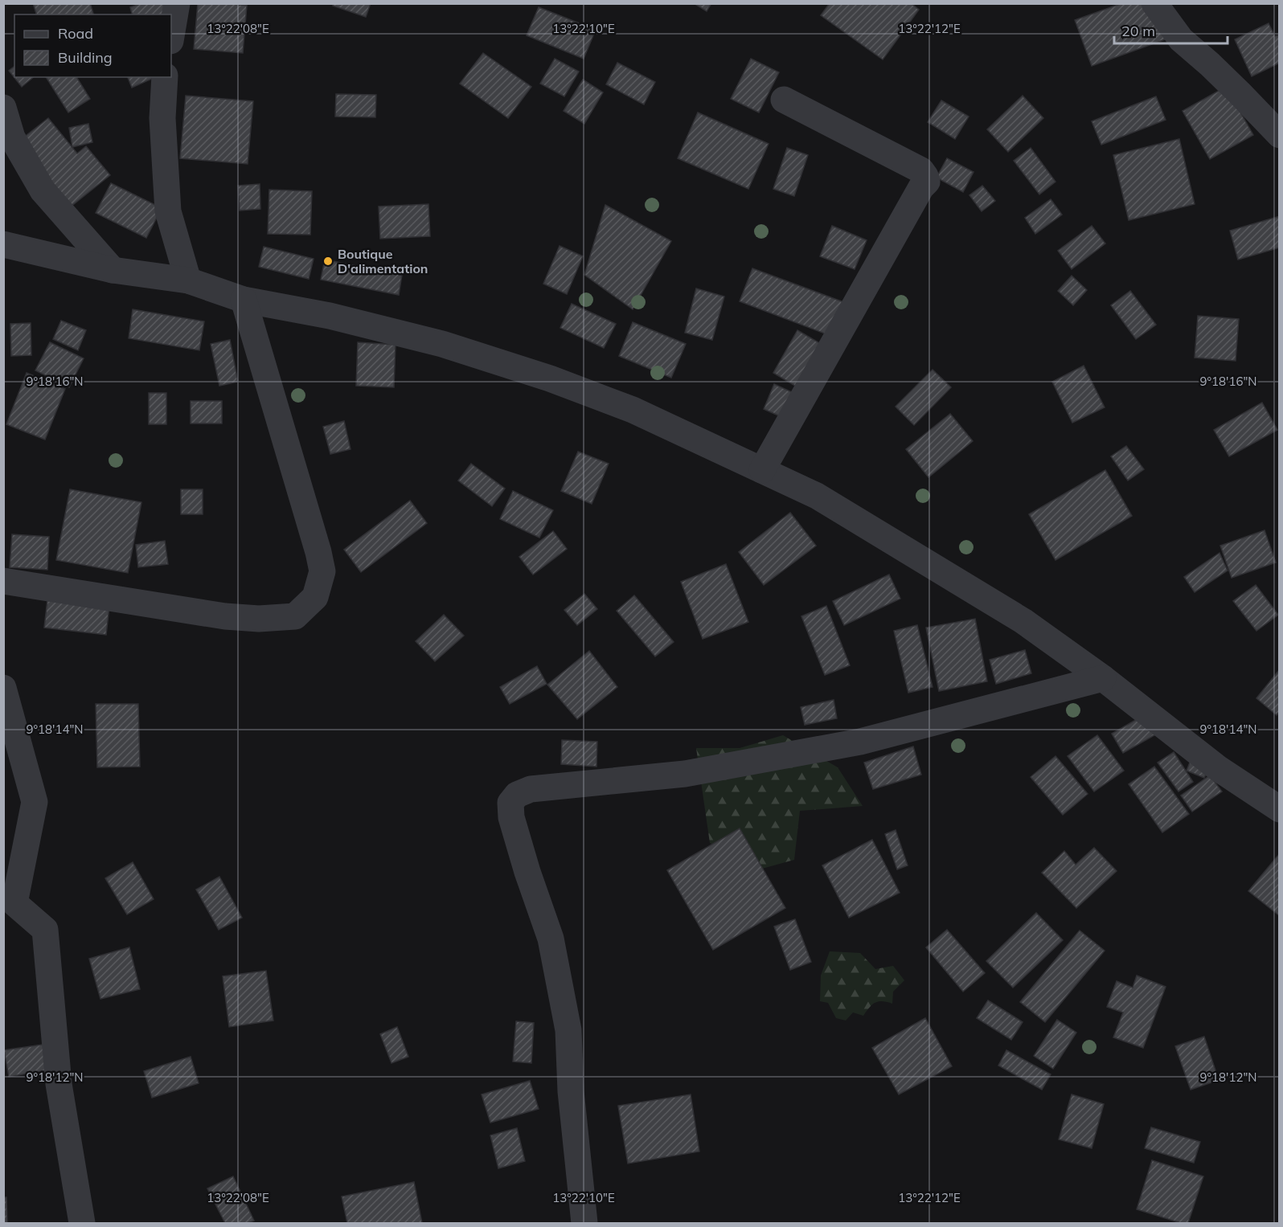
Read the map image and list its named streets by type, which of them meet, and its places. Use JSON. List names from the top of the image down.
{
  "places": ["Boutique D'alimentation"],
  "legend": ["Road", "Building"],
  "scale_bar": "20 m",
  "coordinates": [
    "13°22'08\"E",
    "13°22'10\"E",
    "13°22'12\"E",
    "9°18'16\"N",
    "9°18'14\"N",
    "9°18'12\"N"
  ]
}
